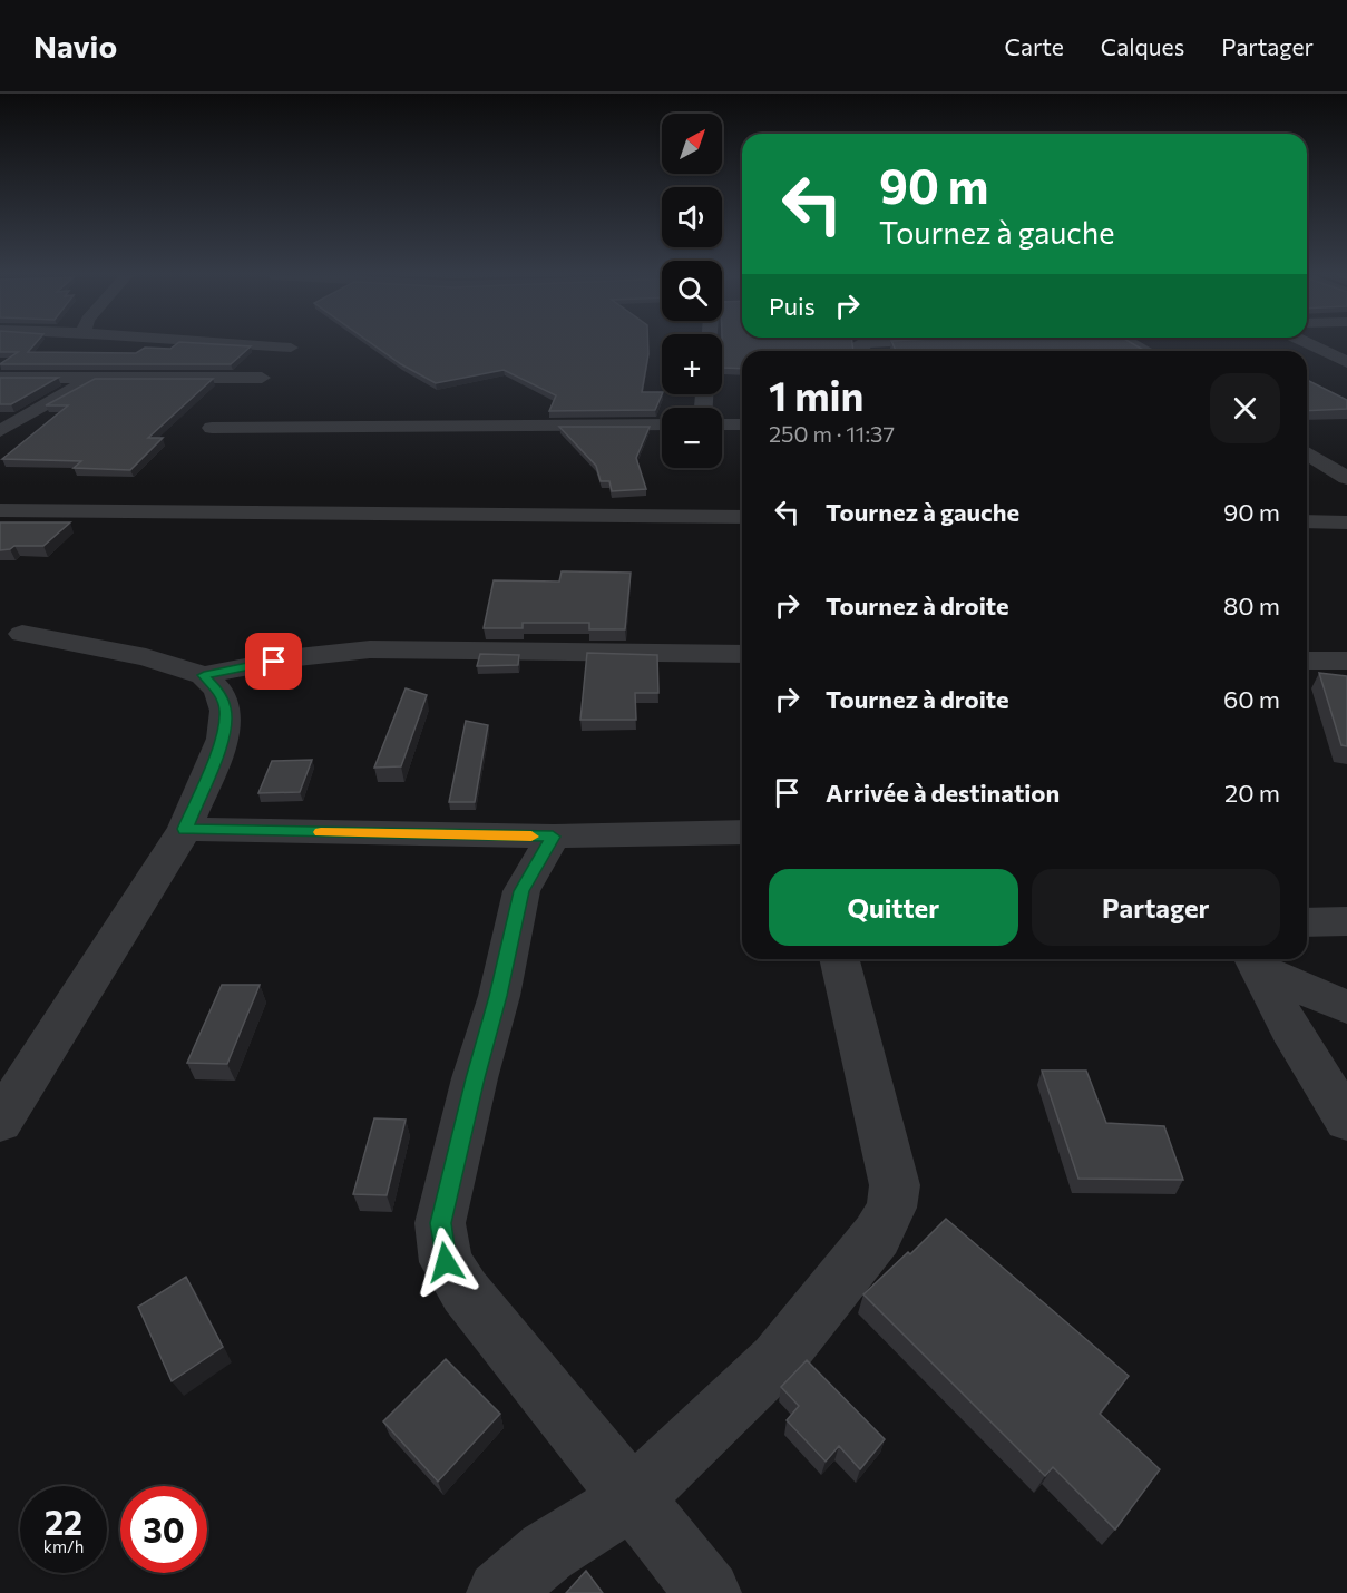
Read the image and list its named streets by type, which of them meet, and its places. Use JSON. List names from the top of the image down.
{
  "north": "top right",
  "page": {
    "header": "Navio",
    "nav": ["Carte", "Calques", "Partager"],
    "map_buttons": ["+", "−"],
    "turn": ["90 m", "Tournez à gauche"],
    "then": "Puis",
    "heading": ["1 min", "250 m · 11:37"],
    "list": [
      {
        "name": "Tournez à gauche",
        "value": "90 m"
      },
      {
        "name": "Tournez à droite",
        "value": "80 m"
      },
      {
        "name": "Tournez à droite",
        "value": "60 m"
      },
      {
        "name": "Arrivée à destination",
        "value": "20 m"
      }
    ],
    "buttons": ["Quitter", "Partager"],
    "speed": "22 km/h",
    "limit": "30"
  }
}
